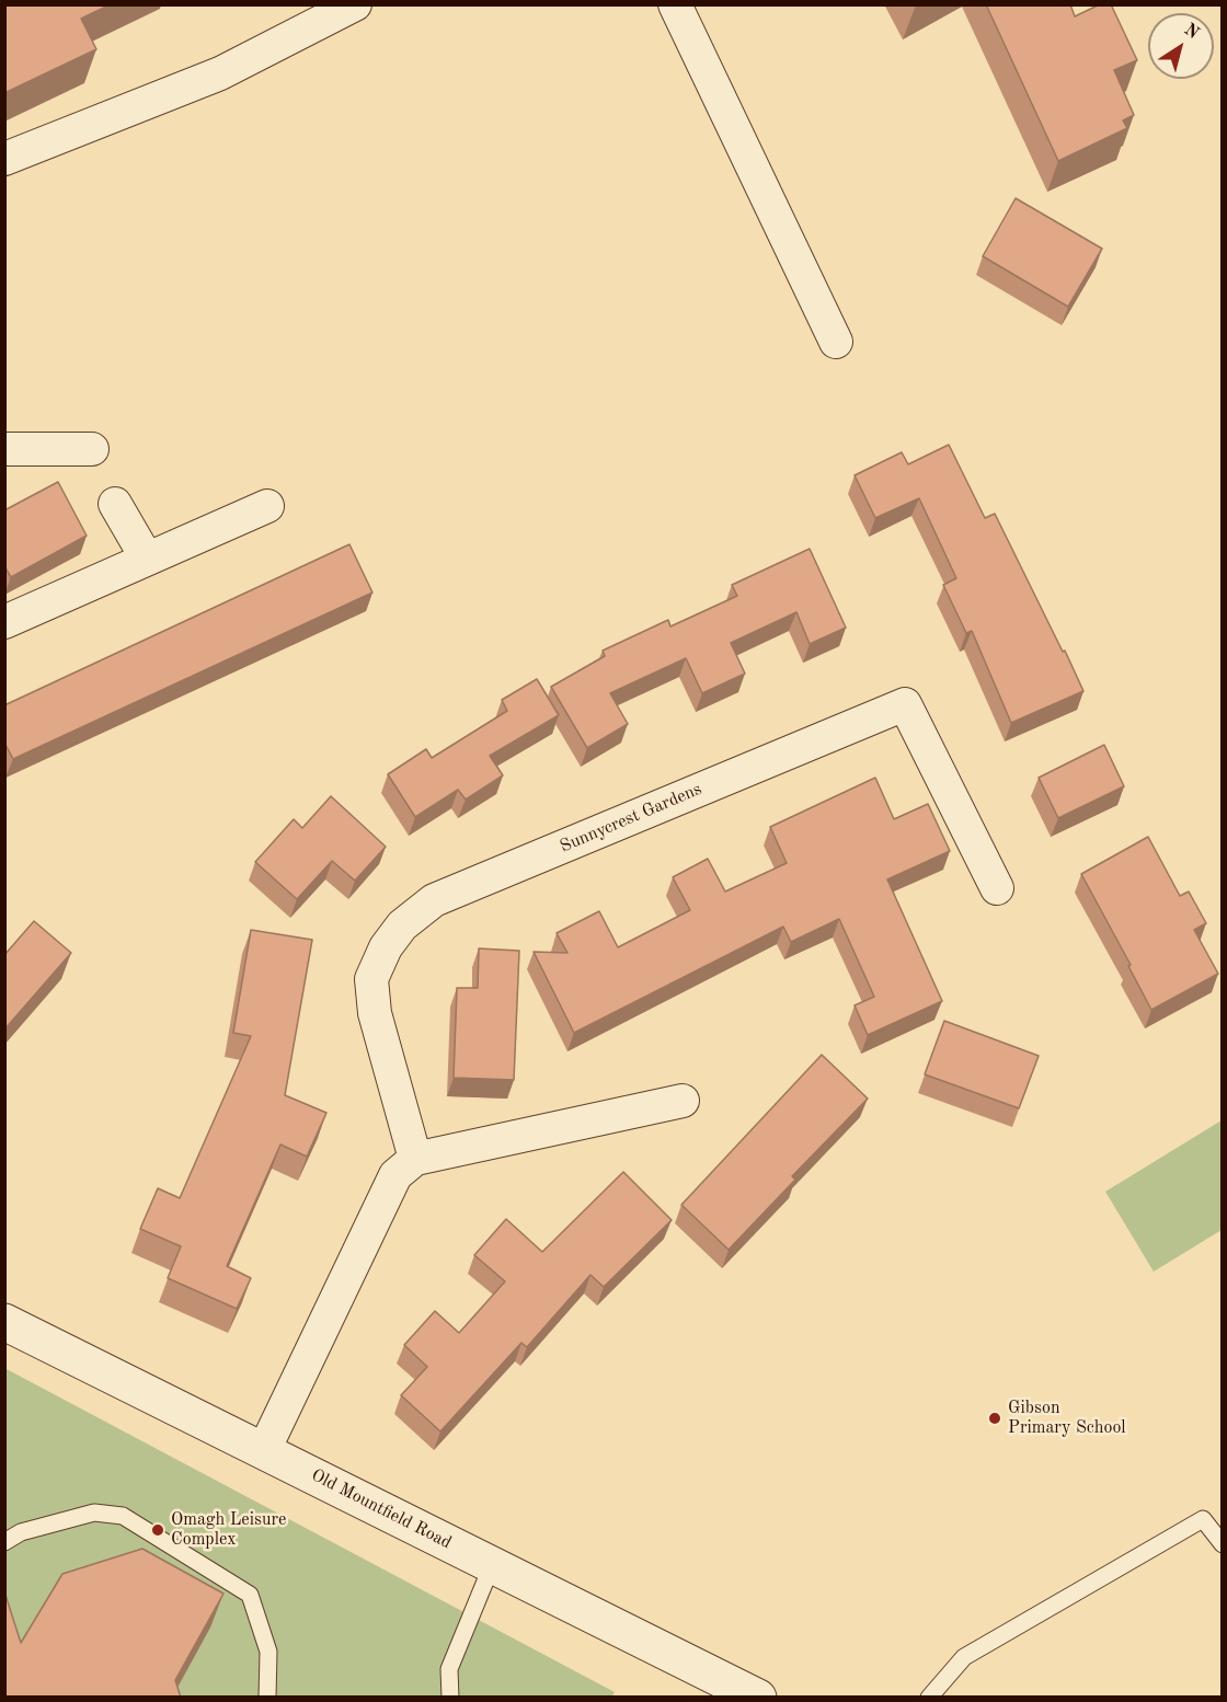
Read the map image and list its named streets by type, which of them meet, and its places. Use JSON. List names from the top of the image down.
{
  "streets": {
    "street": ["Sunnycrest Gardens", "Old Mountfield Road"]
  },
  "places": ["Gibson Primary School", "Omagh Leisure Complex"],
  "north": "top right"
}
